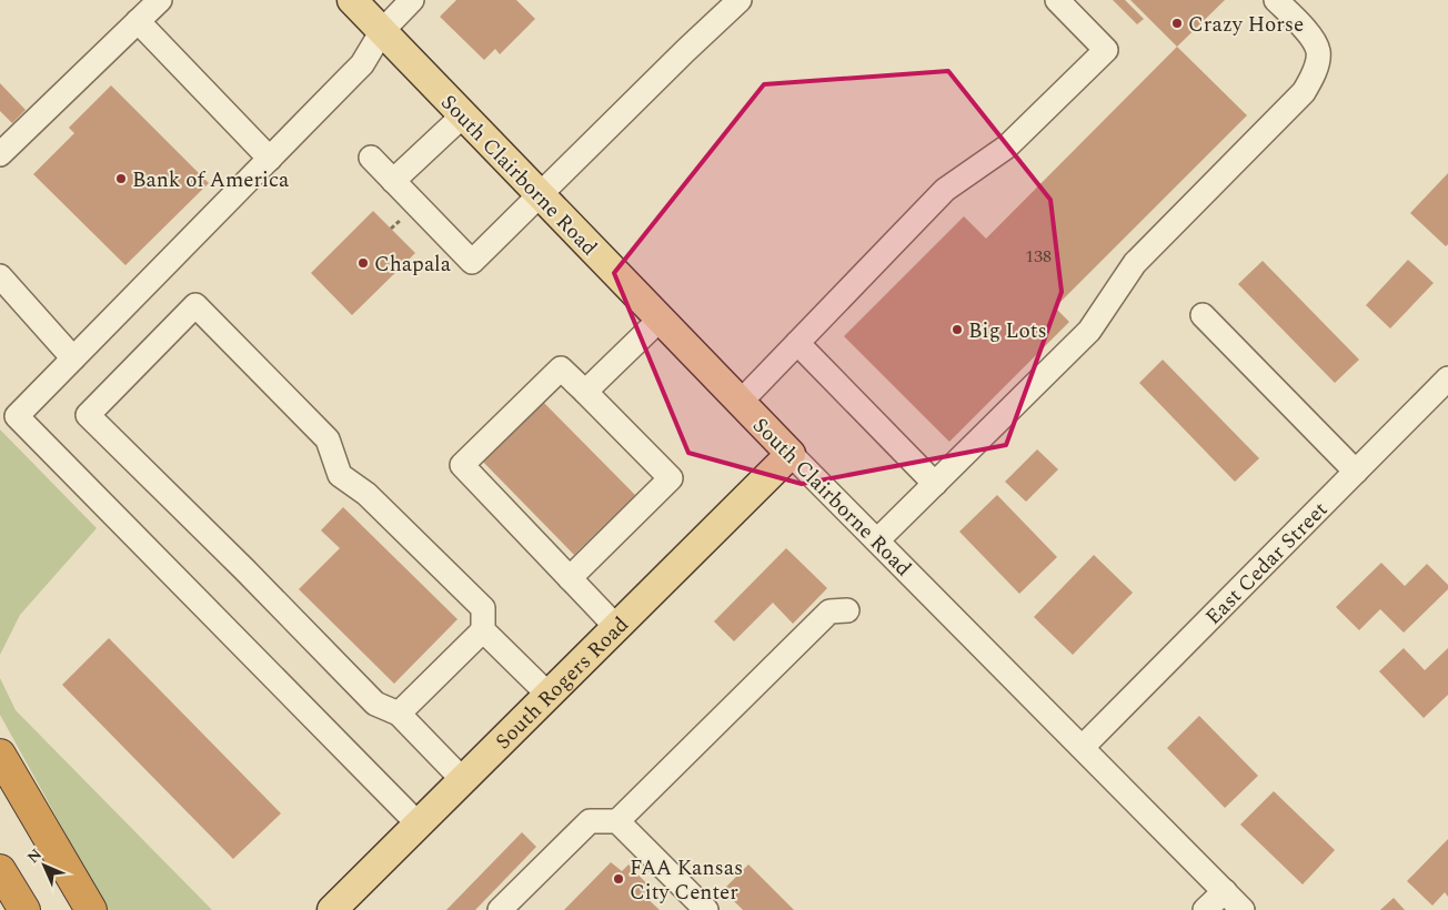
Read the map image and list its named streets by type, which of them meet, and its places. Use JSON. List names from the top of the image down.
{
  "streets": {
    "main road": ["South Clairborne Road", "South Rogers Road"],
    "street": ["East Cedar Street"]
  },
  "crossings": [
    ["South Clairborne Road", "East Cedar Street"],
    ["South Clairborne Road", "South Rogers Road"]
  ],
  "places": [
    "Crazy Horse",
    "Bank of America",
    "Chapala",
    "Big Lots",
    "FAA Kansas City Center"
  ],
  "house_numbers": ["138"],
  "north": "top left"
}
